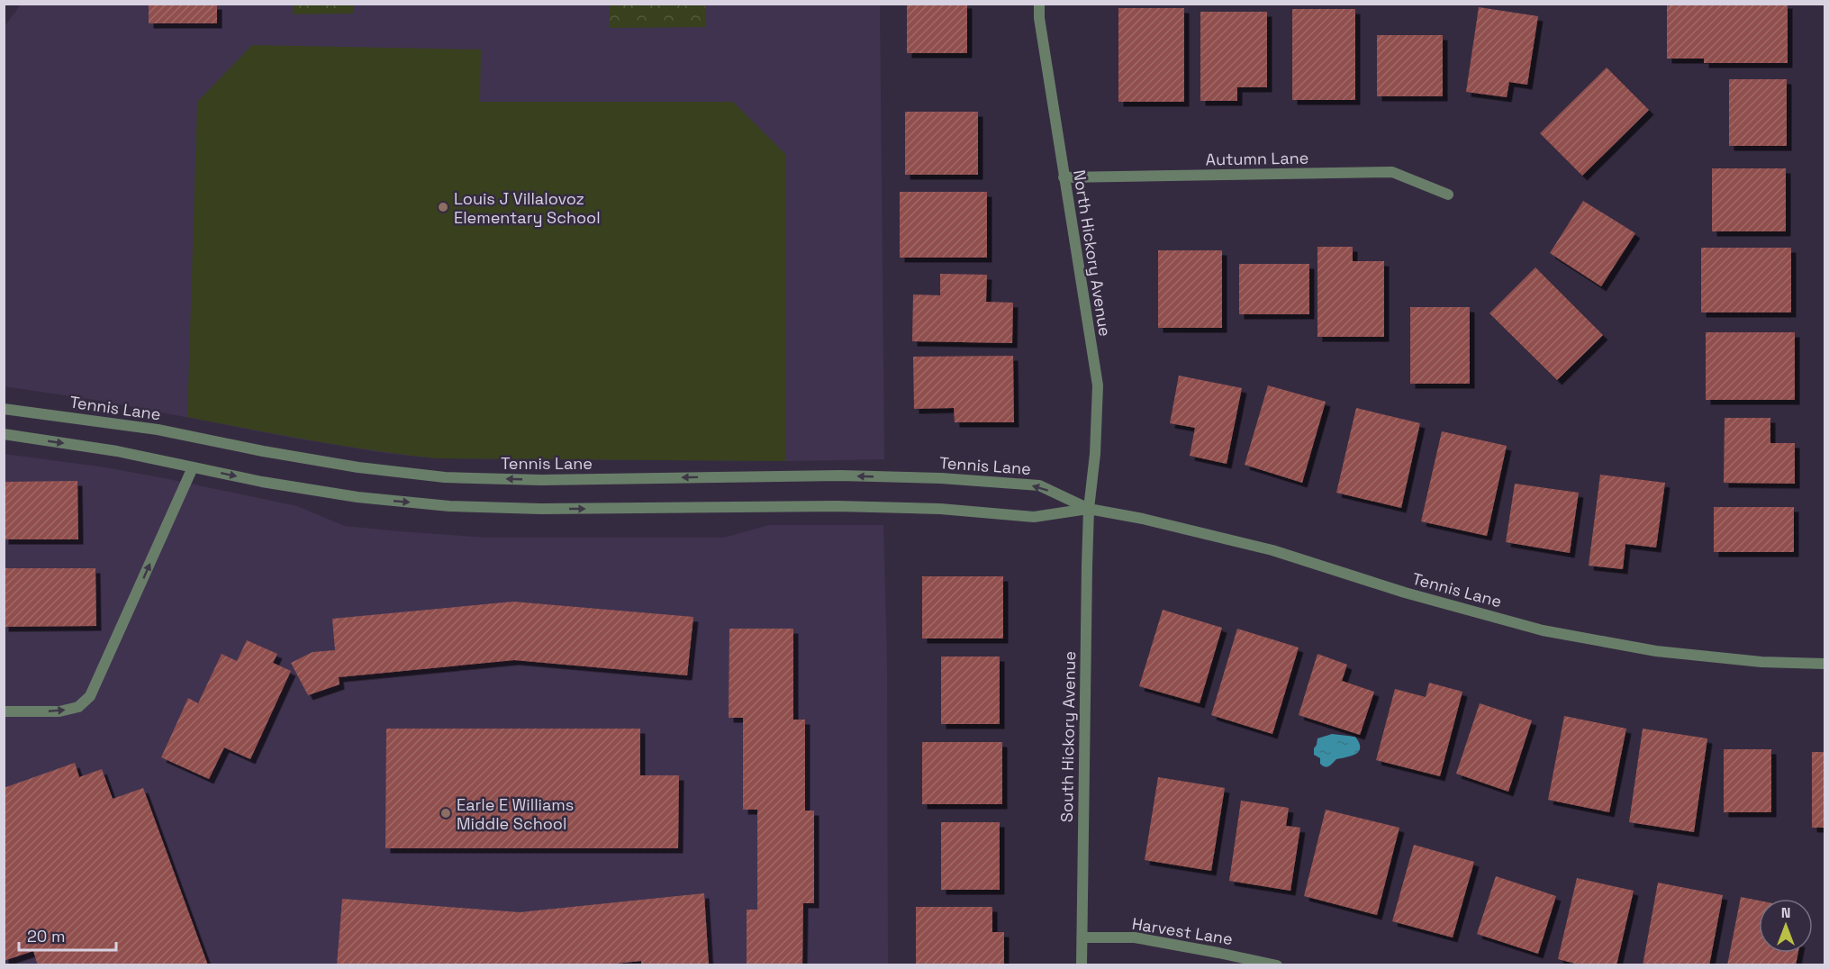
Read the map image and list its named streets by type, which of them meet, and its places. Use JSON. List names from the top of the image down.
{
  "streets": {
    "street": [
      "Autumn Lane",
      "North Hickory Avenue",
      "Tennis Lane",
      "South Hickory Avenue",
      "Harvest Lane"
    ]
  },
  "crossings": [
    ["Autumn Lane", "North Hickory Avenue"],
    ["North Hickory Avenue", "Tennis Lane"],
    ["North Hickory Avenue", "South Hickory Avenue"],
    ["Tennis Lane", "South Hickory Avenue"],
    ["South Hickory Avenue", "Harvest Lane"]
  ],
  "places": ["Louis J Villalovoz Elementary School", "Earle E Williams Middle School"],
  "scale_bar": "20 m",
  "north": "top"
}
